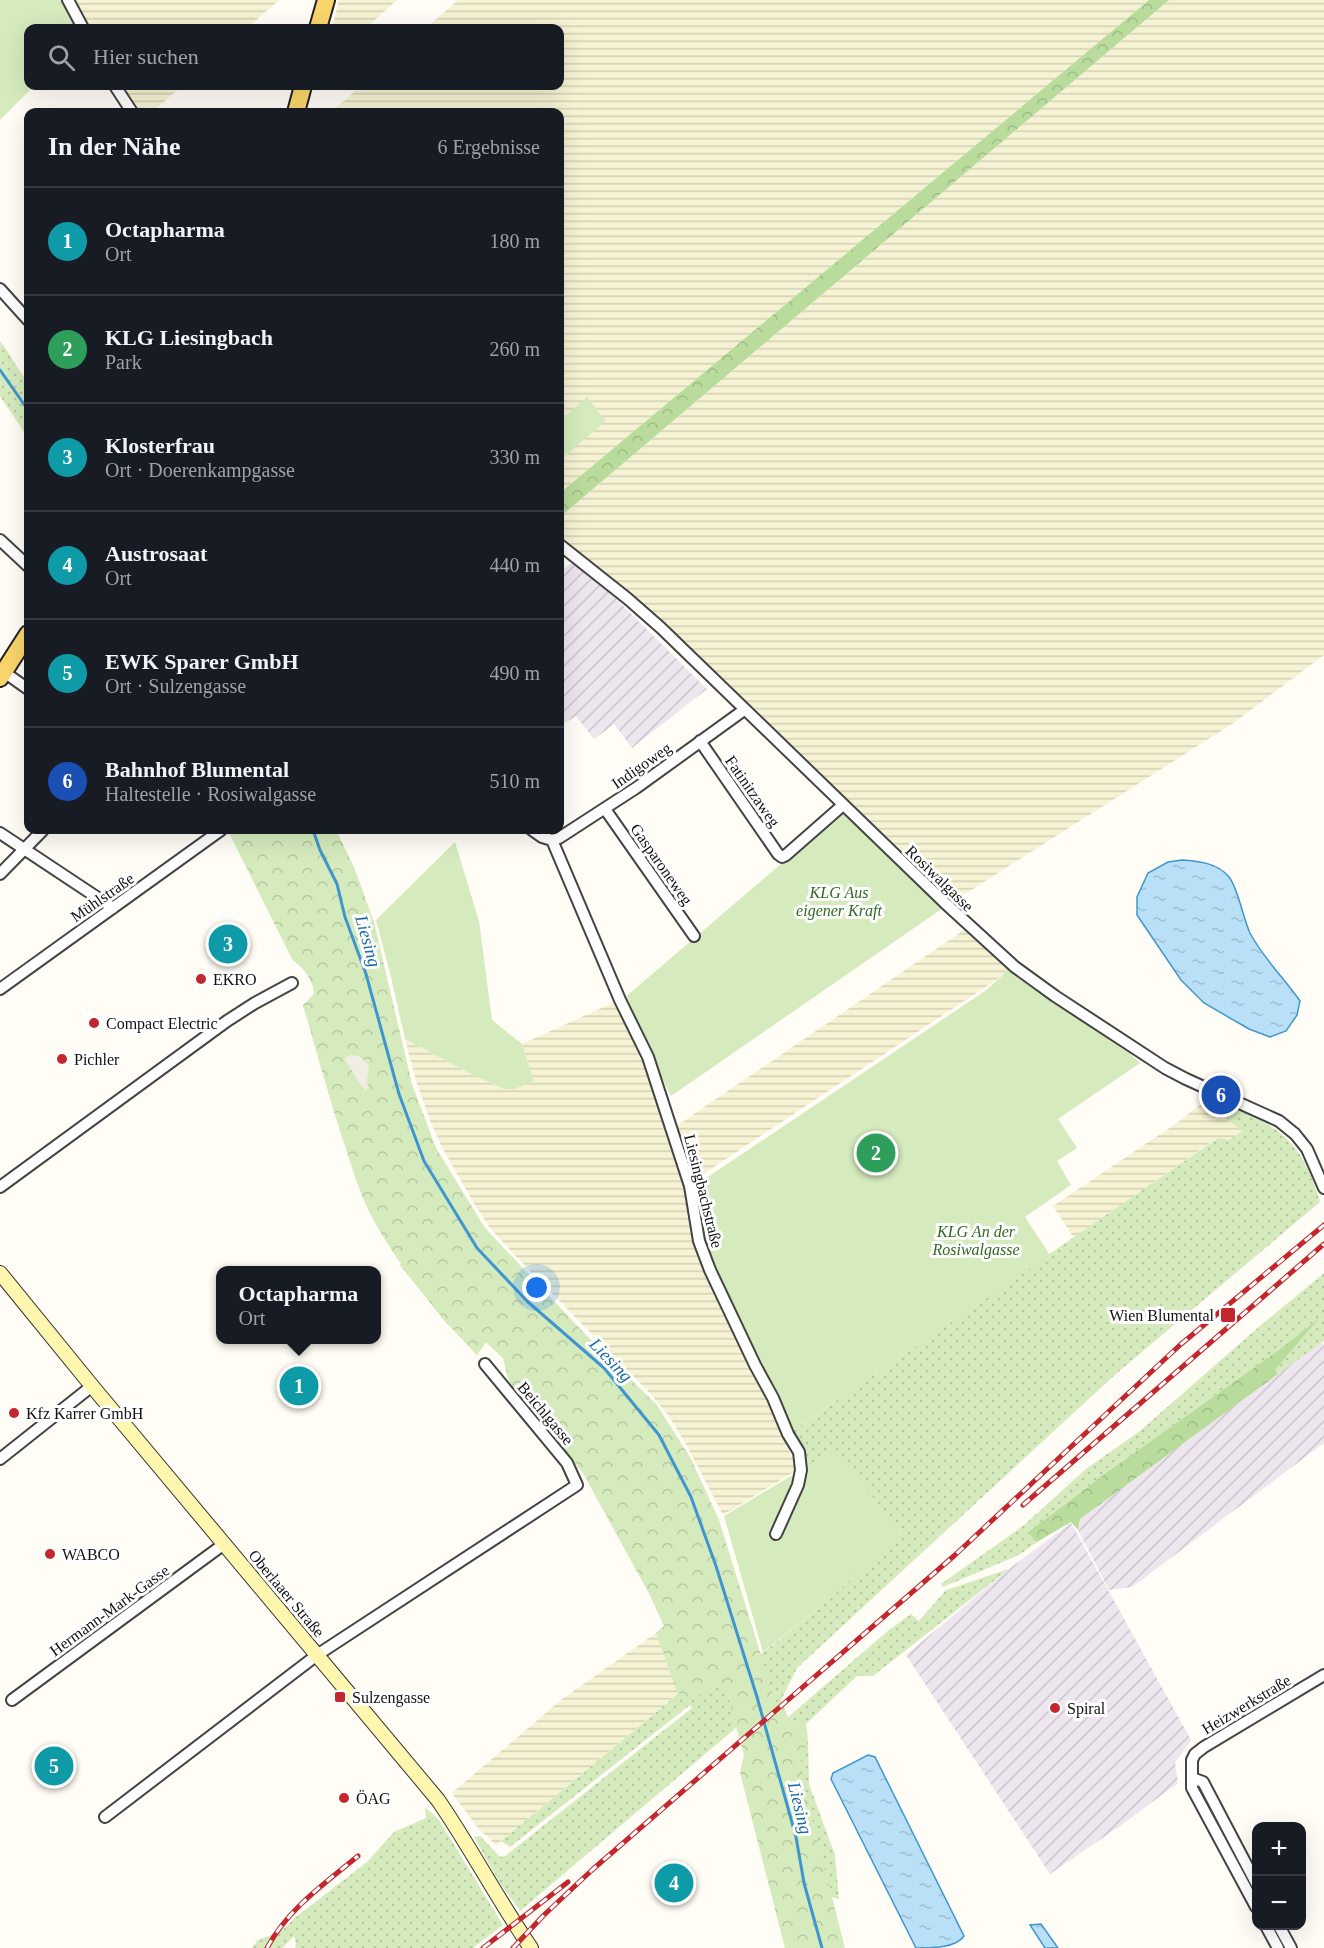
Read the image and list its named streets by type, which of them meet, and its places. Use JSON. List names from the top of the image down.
{
  "streets": {
    "main road": ["Oberlaaer Straße"],
    "street": [
      "Indigoweg",
      "Fatinitzaweg",
      "Gasparoneweg",
      "Rosiwalgasse",
      "Mühlstraße",
      "Liesingbachstraße",
      "Beichlgasse",
      "Hermann-Mark-Gasse",
      "Heizwerkstraße"
    ]
  },
  "crossings": [
    ["Indigoweg", "Fatinitzaweg"],
    ["Indigoweg", "Gasparoneweg"],
    ["Indigoweg", "Rosiwalgasse"],
    ["Indigoweg", "Liesingbachstraße"],
    ["Fatinitzaweg", "Rosiwalgasse"],
    ["Beichlgasse", "Oberlaaer Straße"],
    ["Oberlaaer Straße", "Hermann-Mark-Gasse"]
  ],
  "water": ["Liesing"],
  "parks": ["KLG Aus eigener Kraft", "KLG An der Rosiwalgasse"],
  "places": {
    "other": [
      "EKRO",
      "Compact Electric",
      "Pichler",
      "Kfz Karrer GmbH",
      "WABCO",
      "Spiral",
      "ÖAG"
    ],
    "transit": ["Wien Blumental", "Sulzengasse"]
  },
  "page": {
    "search": "Hier suchen",
    "heading": ["In der Nähe", "6 Ergebnisse"],
    "list": [
      {
        "mark": "1",
        "name": "Octapharma",
        "note": "Ort",
        "value": "180 m"
      },
      {
        "mark": "2",
        "name": "KLG Liesingbach",
        "note": "Park",
        "value": "260 m"
      },
      {
        "mark": "3",
        "name": "Klosterfrau",
        "note": "Ort · Doerenkampgasse",
        "value": "330 m"
      },
      {
        "mark": "4",
        "name": "Austrosaat",
        "note": "Ort",
        "value": "440 m"
      },
      {
        "mark": "5",
        "name": "EWK Sparer GmbH",
        "note": "Ort · Sulzengasse",
        "value": "490 m"
      },
      {
        "mark": "6",
        "name": "Bahnhof Blumental",
        "note": "Haltestelle · Rosiwalgasse",
        "value": "510 m"
      }
    ],
    "pins": [
      "3",
      "6",
      "2",
      "1",
      "5",
      "4"
    ],
    "popup": ["Octapharma", "Ort"],
    "map_buttons": ["+", "−"]
  }
}
